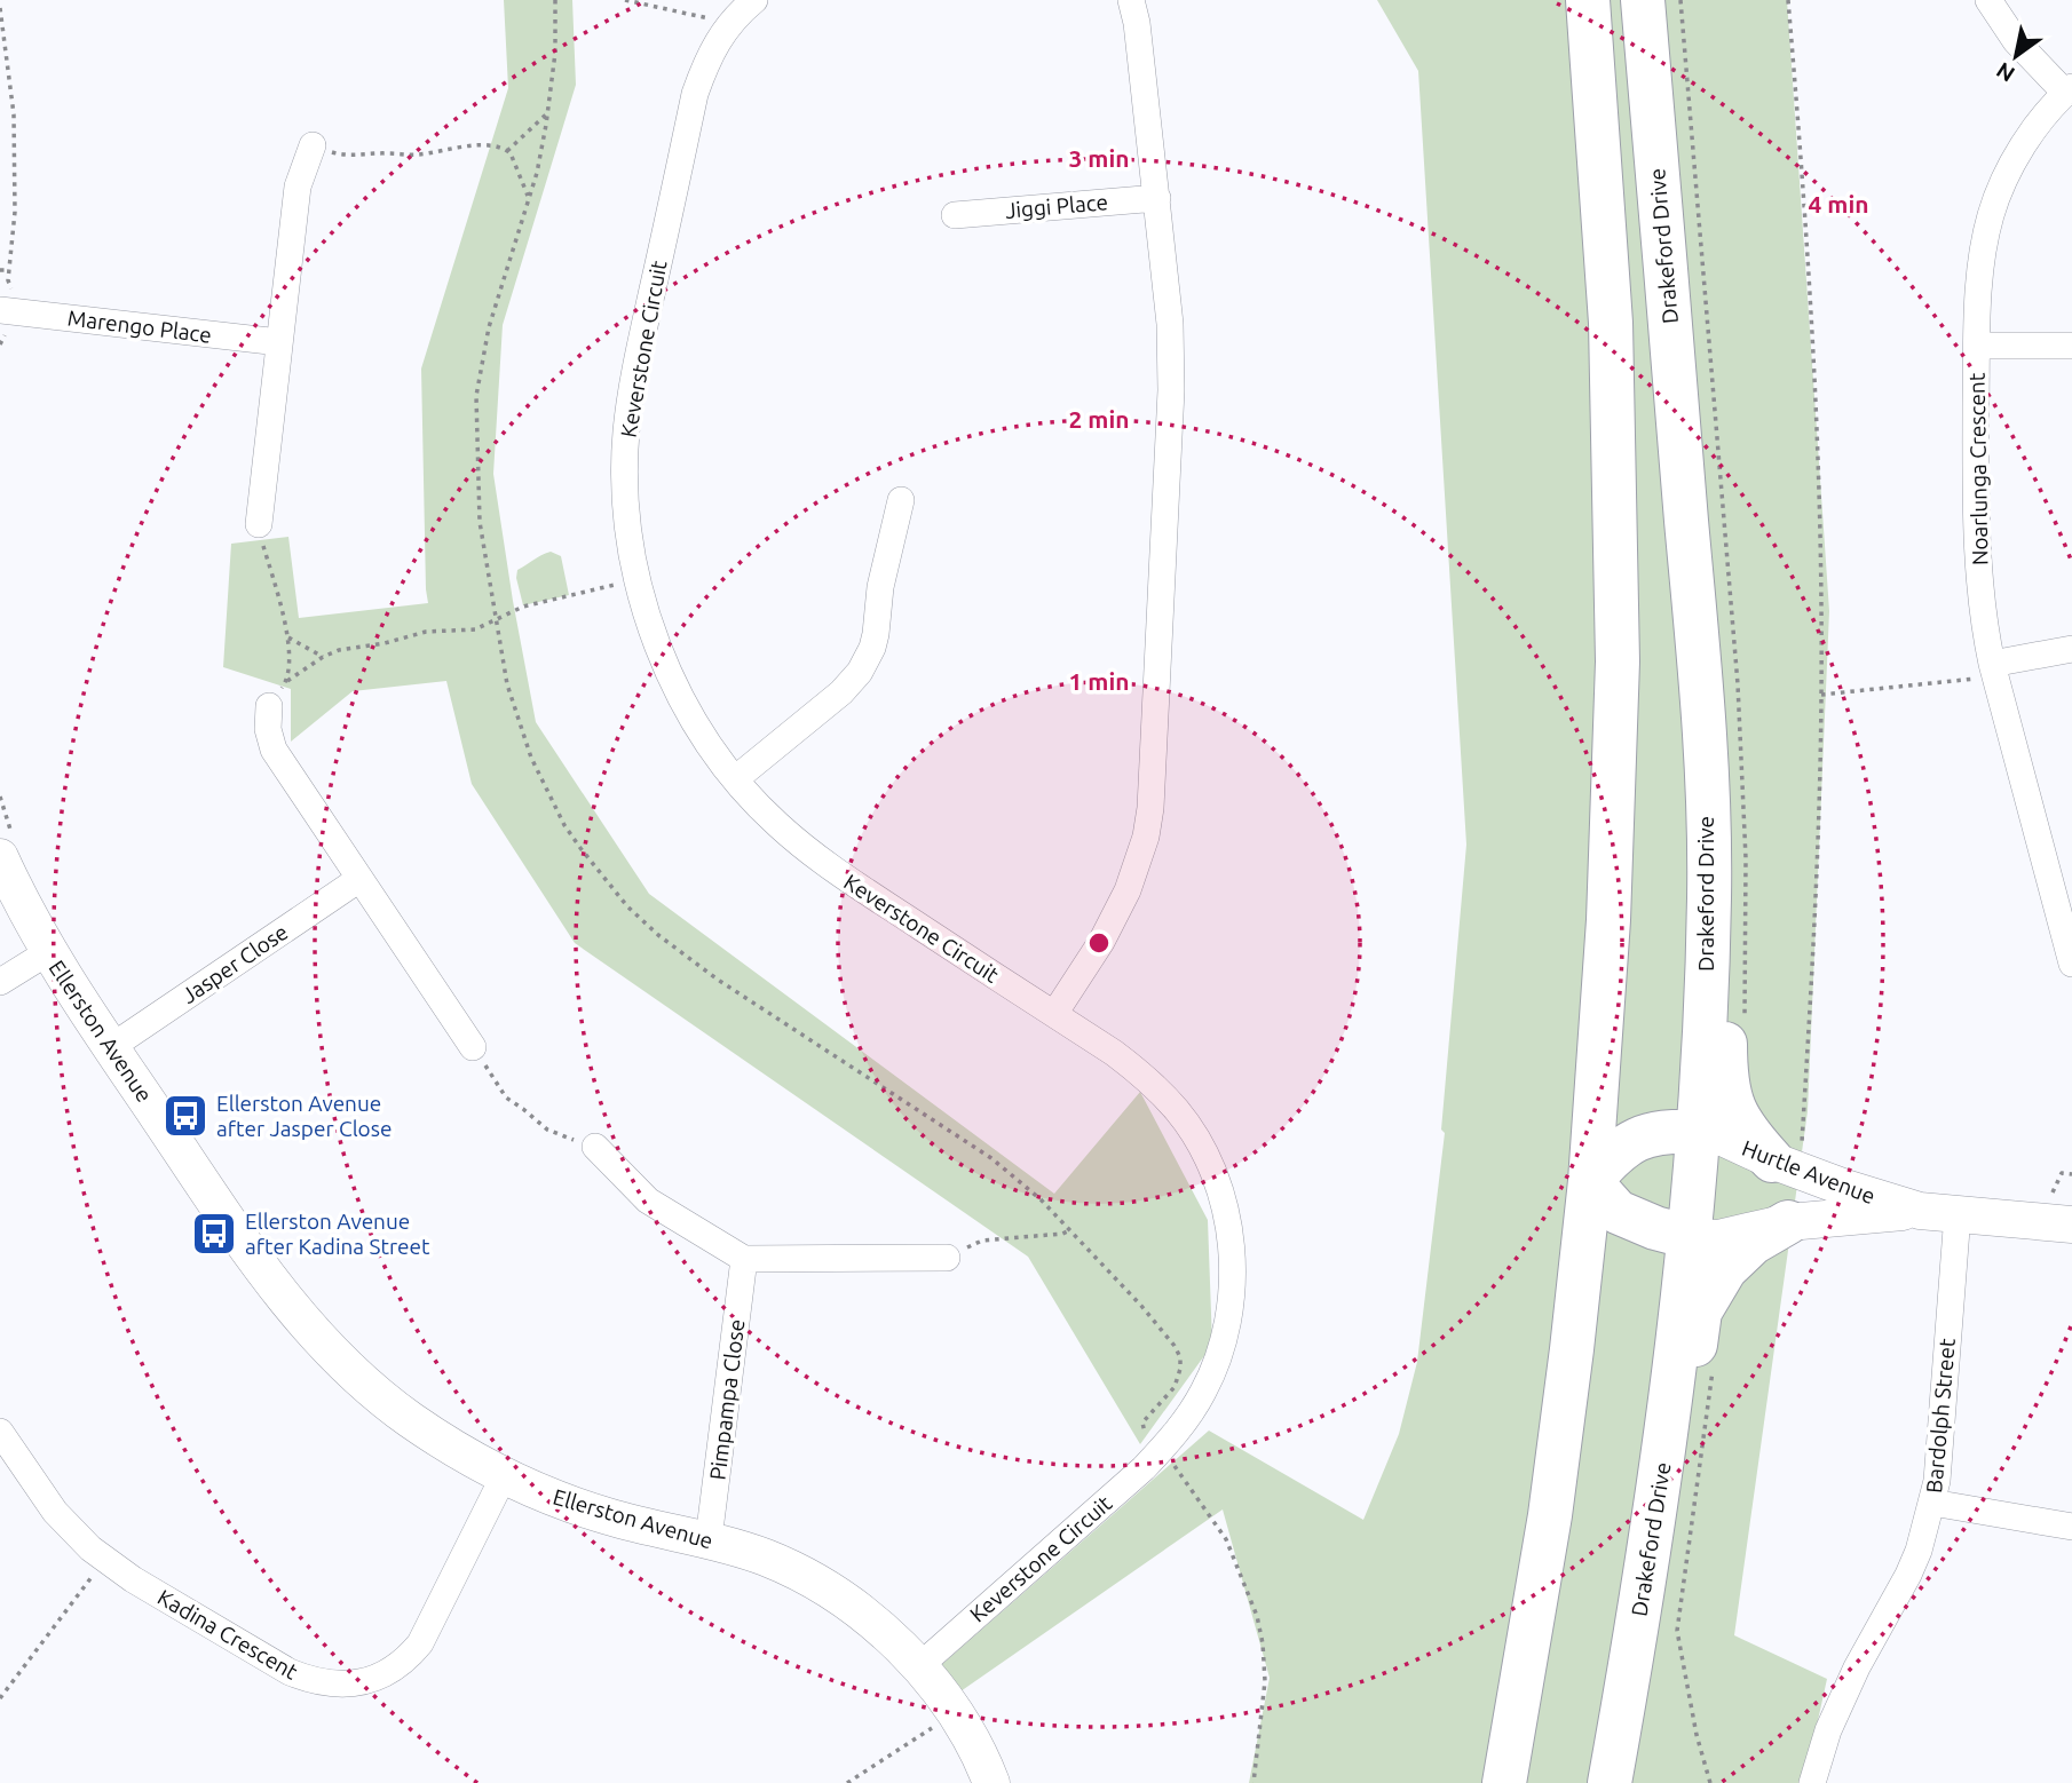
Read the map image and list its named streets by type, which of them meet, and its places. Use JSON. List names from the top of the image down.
{
  "streets": {
    "highway": ["Drakeford Drive"],
    "street": [
      "Jiggi Place",
      "Marengo Place",
      "Keverstone Circuit",
      "Noarlunga Crescent",
      "Jasper Close",
      "Ellerston Avenue",
      "Hurtle Avenue",
      "Pimpampa Close",
      "Bardolph Street",
      "Kadina Crescent"
    ]
  },
  "crossings": [
    ["Drakeford Drive", "Hurtle Avenue"],
    ["Keverstone Circuit", "Ellerston Avenue"],
    ["Jasper Close", "Ellerston Avenue"],
    ["Ellerston Avenue", "Pimpampa Close"],
    ["Ellerston Avenue", "Kadina Crescent"],
    ["Hurtle Avenue", "Bardolph Street"]
  ],
  "places": {
    "bus stop": ["Ellerston Avenue after Jasper Close", "Ellerston Avenue after Kadina Street"]
  },
  "north": "bottom left",
  "rings": [
    "3 min",
    "4 min",
    "2 min",
    "1 min"
  ]
}
